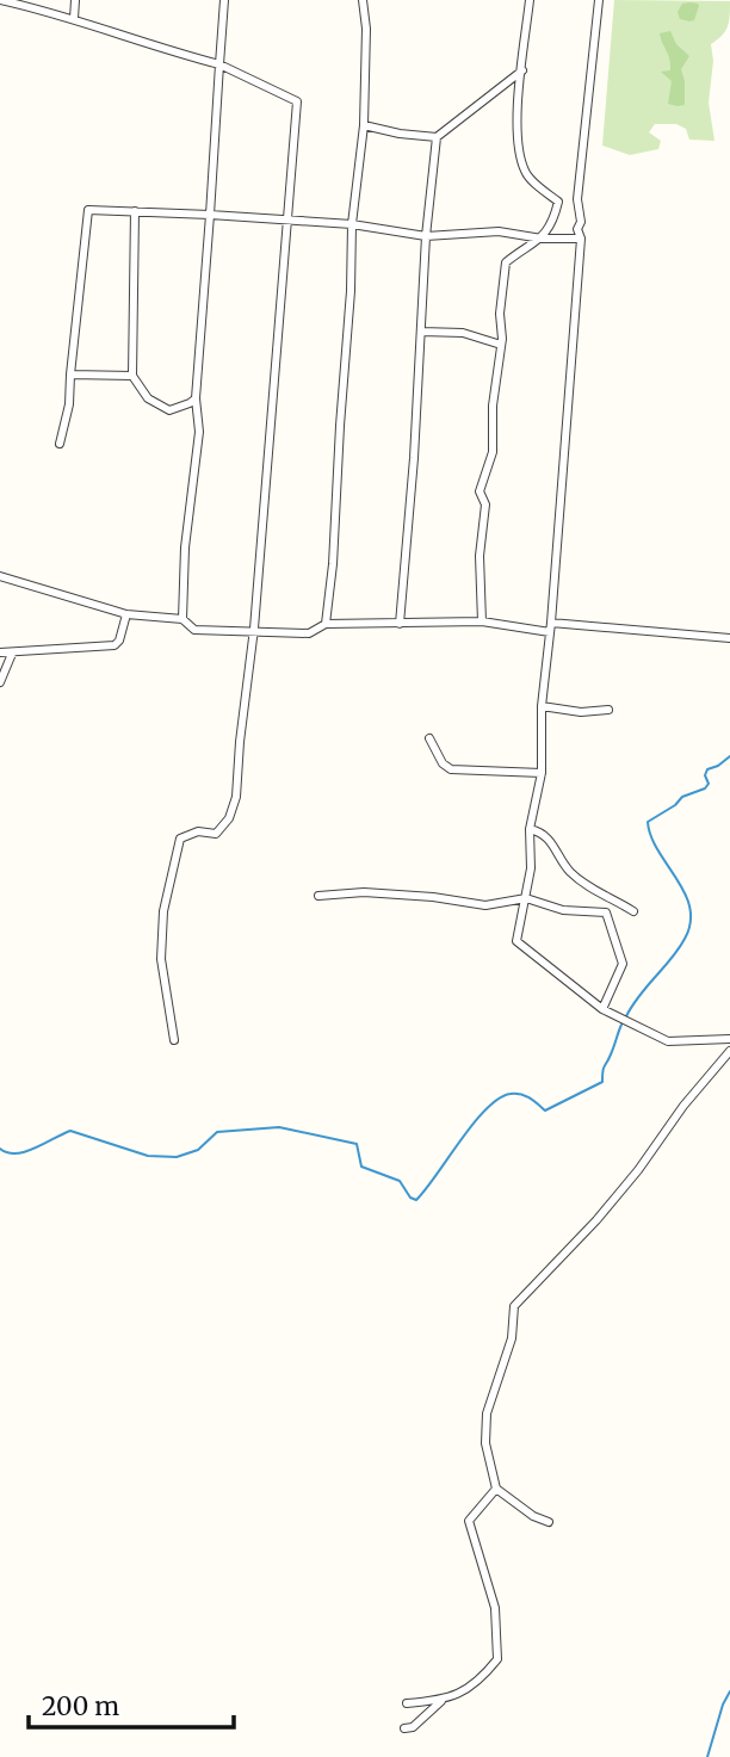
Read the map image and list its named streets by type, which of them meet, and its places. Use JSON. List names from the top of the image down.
{
  "scale_bar": "200 m"
}
